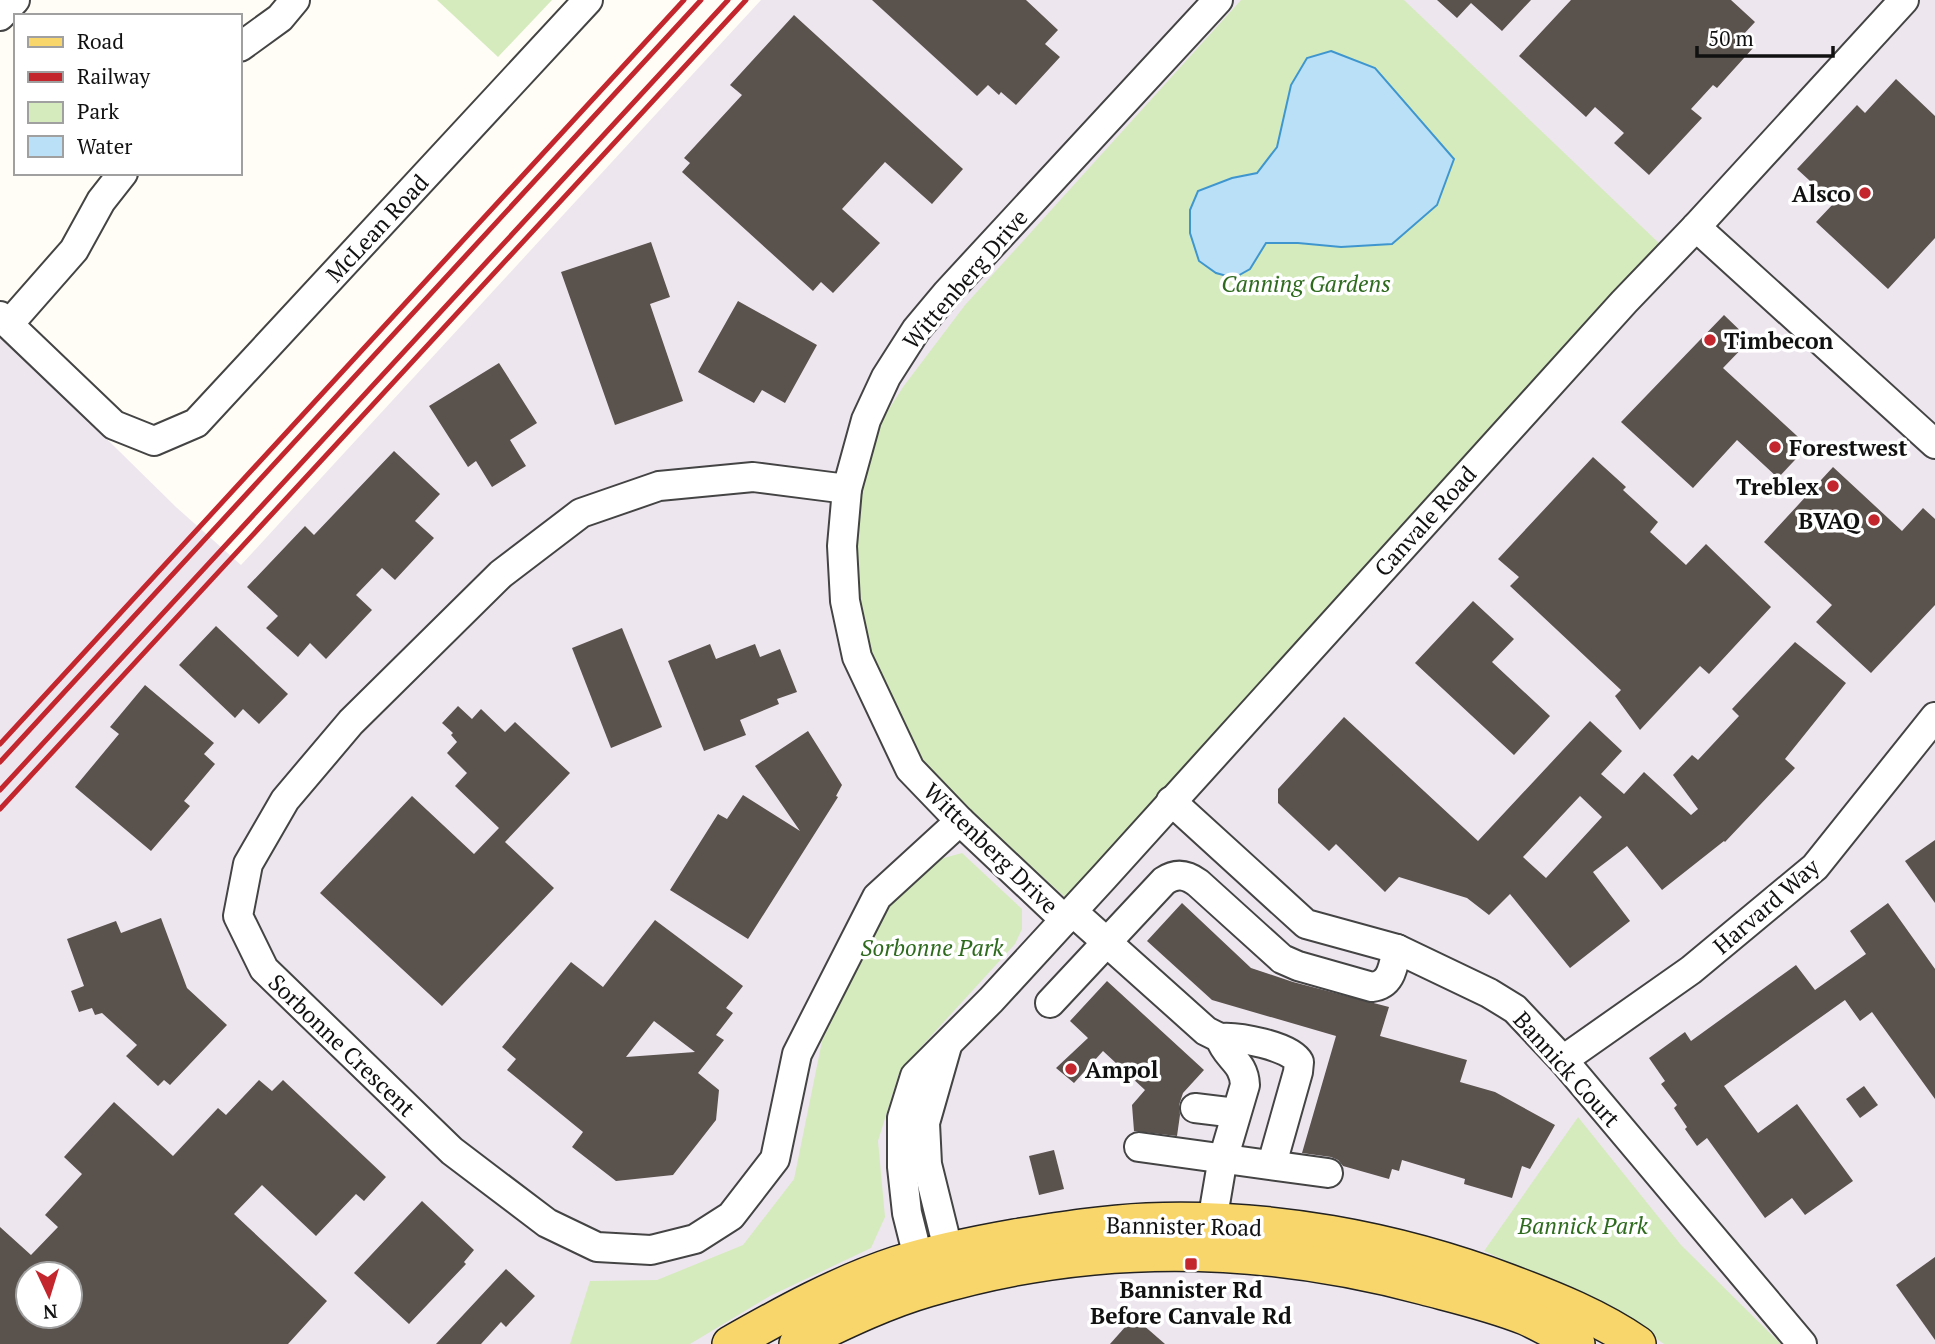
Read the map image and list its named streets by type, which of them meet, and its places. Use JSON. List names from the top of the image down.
{
  "streets": {
    "main road": ["Bannister Road"],
    "street": [
      "McLean Road",
      "Wittenberg Drive",
      "Canvale Road",
      "Harvard Way",
      "Sorbonne Crescent",
      "Bannick Court"
    ]
  },
  "crossings": [
    ["Wittenberg Drive", "Canvale Road"],
    ["Wittenberg Drive", "Sorbonne Crescent"],
    ["Canvale Road", "Bannick Court"],
    ["Canvale Road", "Bannister Road"],
    ["Harvard Way", "Bannick Court"]
  ],
  "parks": ["Canning Gardens", "Sorbonne Park", "Bannick Park"],
  "places": {
    "other": [
      "Alsco",
      "Timbecon",
      "Forestwest",
      "Treblex",
      "BVAQ",
      "Ampol"
    ],
    "transit": ["Bannister Rd Before Canvale Rd"]
  },
  "legend": [
    "Road",
    "Railway",
    "Park",
    "Water"
  ],
  "scale_bar": "50 m",
  "north": "bottom"
}
